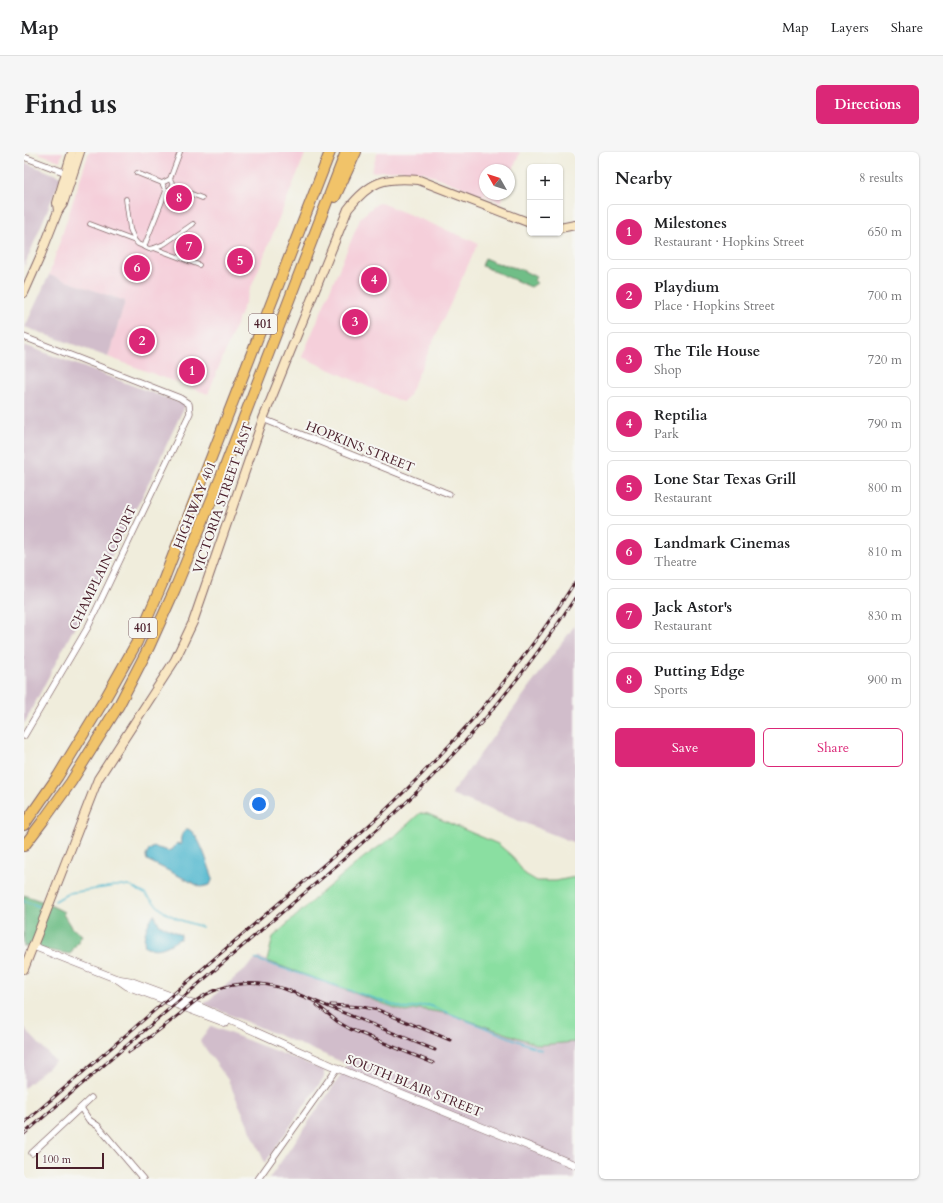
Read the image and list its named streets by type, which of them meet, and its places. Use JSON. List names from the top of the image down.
{
  "streets": {
    "highway": ["401", "HIGHWAY 401"],
    "main road": ["VICTORIA STREET EAST"],
    "street": ["HOPKINS STREET", "CHAMPLAIN COURT", "SOUTH BLAIR STREET"]
  },
  "crossings": [
    ["HOPKINS STREET", "VICTORIA STREET EAST"],
    ["VICTORIA STREET EAST", "SOUTH BLAIR STREET"]
  ],
  "scale_bar": "100 m",
  "north": "top left",
  "page": {
    "header": "Map",
    "nav": ["Map", "Layers", "Share"],
    "title": "Find us",
    "buttons": [
      "Directions",
      ["Save", "Share"]
    ],
    "heading": ["Nearby", "8 results"],
    "map_buttons": ["+", "−"],
    "pins": [
      "8",
      "7",
      "5",
      "6",
      "4",
      "3",
      "2",
      "1"
    ],
    "list": [
      {
        "mark": "1",
        "name": "Milestones",
        "note": "Restaurant · Hopkins Street",
        "value": "650 m"
      },
      {
        "mark": "2",
        "name": "Playdium",
        "note": "Place · Hopkins Street",
        "value": "700 m"
      },
      {
        "mark": "3",
        "name": "The Tile House",
        "note": "Shop",
        "value": "720 m"
      },
      {
        "mark": "4",
        "name": "Reptilia",
        "note": "Park",
        "value": "790 m"
      },
      {
        "mark": "5",
        "name": "Lone Star Texas Grill",
        "note": "Restaurant",
        "value": "800 m"
      },
      {
        "mark": "6",
        "name": "Landmark Cinemas",
        "note": "Theatre",
        "value": "810 m"
      },
      {
        "mark": "7",
        "name": "Jack Astor's",
        "note": "Restaurant",
        "value": "830 m"
      },
      {
        "mark": "8",
        "name": "Putting Edge",
        "note": "Sports",
        "value": "900 m"
      }
    ],
    "scale": "100 m"
  }
}
